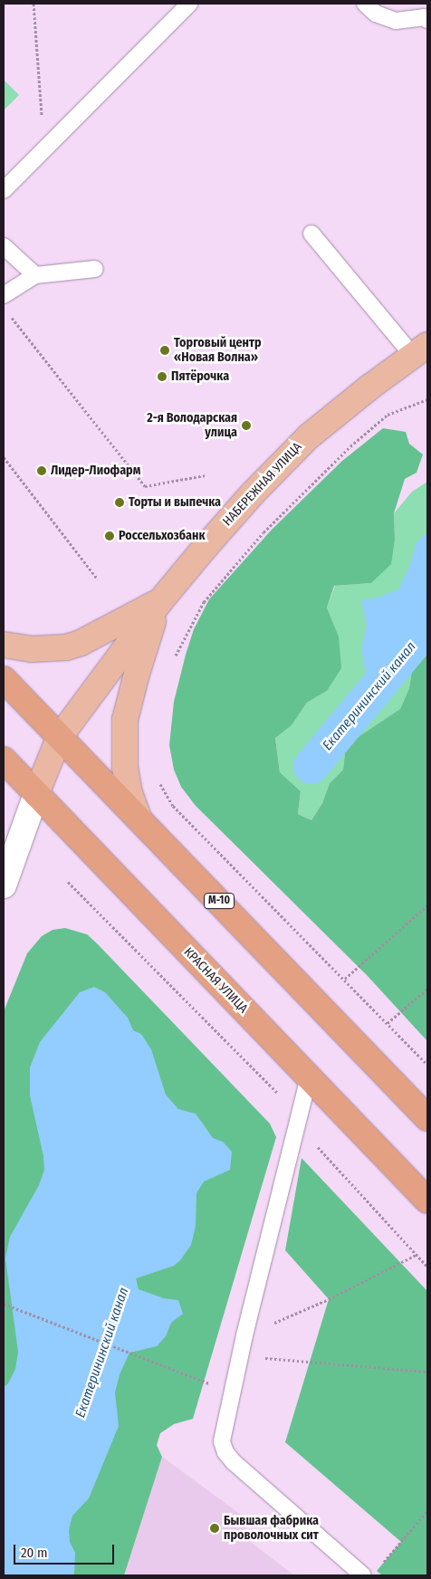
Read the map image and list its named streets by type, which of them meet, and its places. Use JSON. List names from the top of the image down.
{
  "streets": {
    "highway": ["М-10", "КРАСНАЯ УЛИЦА"],
    "main road": ["НАБЕРЕЖНАЯ УЛИЦА"]
  },
  "crossings": [
    ["НАБЕРЕЖНАЯ УЛИЦА", "М-10"],
    ["НАБЕРЕЖНАЯ УЛИЦА", "КРАСНАЯ УЛИЦА"]
  ],
  "water": ["Екатерининский канал"],
  "places": [
    "Торговый центр «Новая Волна»",
    "Пятёрочка",
    "2-я Володарская улица",
    "Лидер-Лиофарм",
    "Торты и выпечка",
    "Россельхозбанк",
    "Бывшая фабрика проволочных сит"
  ],
  "scale_bar": "20 m"
}
